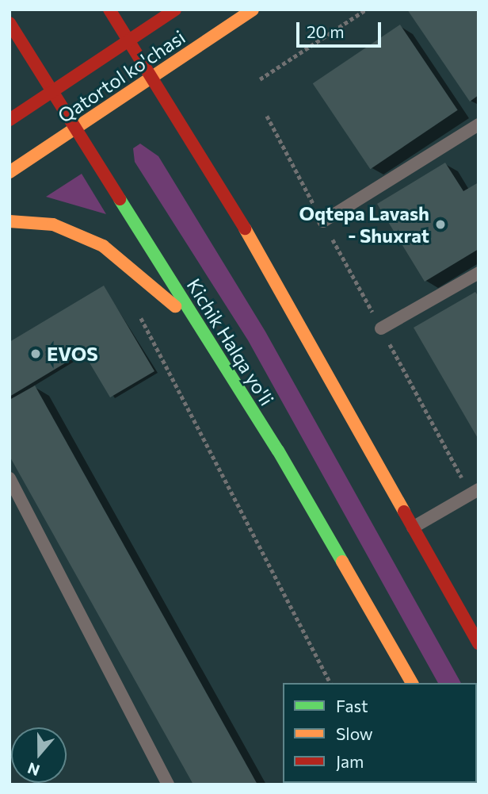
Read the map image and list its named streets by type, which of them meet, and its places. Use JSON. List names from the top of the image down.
{
  "streets": {
    "main road": ["Qatortol ko'chasi", "Kichik Halqa yo'li"]
  },
  "crossings": [
    ["Qatortol ko'chasi", "Kichik Halqa yo'li"]
  ],
  "places": ["Oqtepa Lavash - Shuxrat", "EVOS"],
  "legend": ["Fast", "Slow", "Jam"],
  "scale_bar": "20 m",
  "north": "bottom"
}
